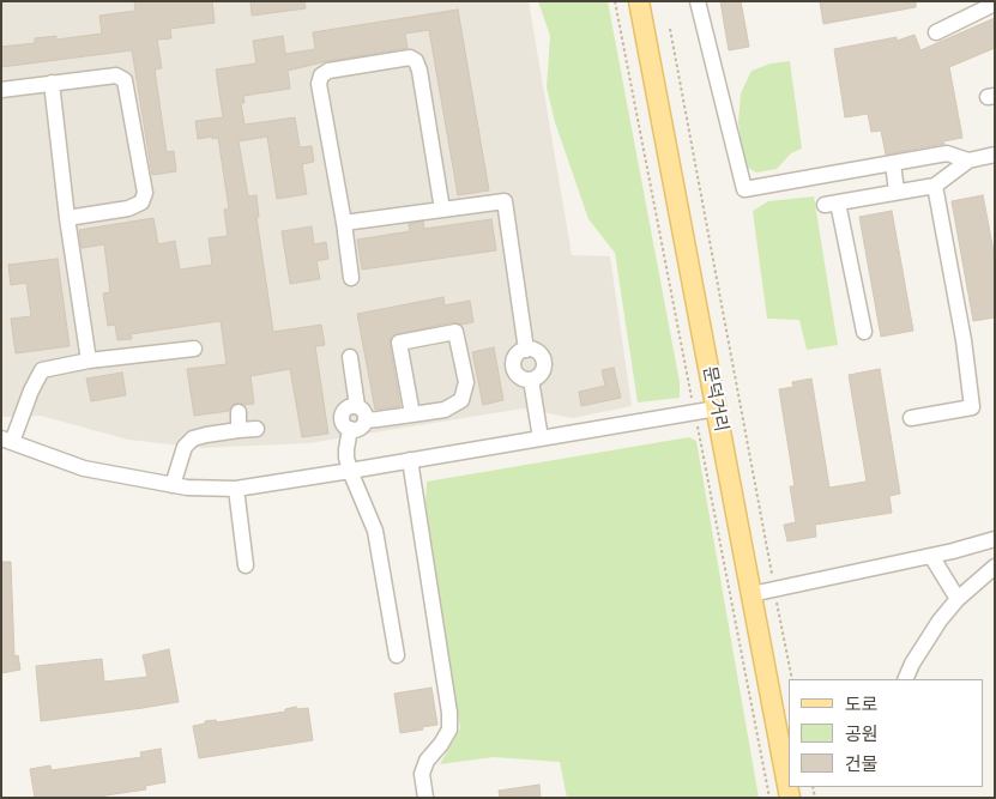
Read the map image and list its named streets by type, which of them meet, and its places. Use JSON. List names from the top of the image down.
{
  "streets": {
    "main road": ["문덕거리"]
  },
  "legend": ["도로", "공원", "건물"]
}
